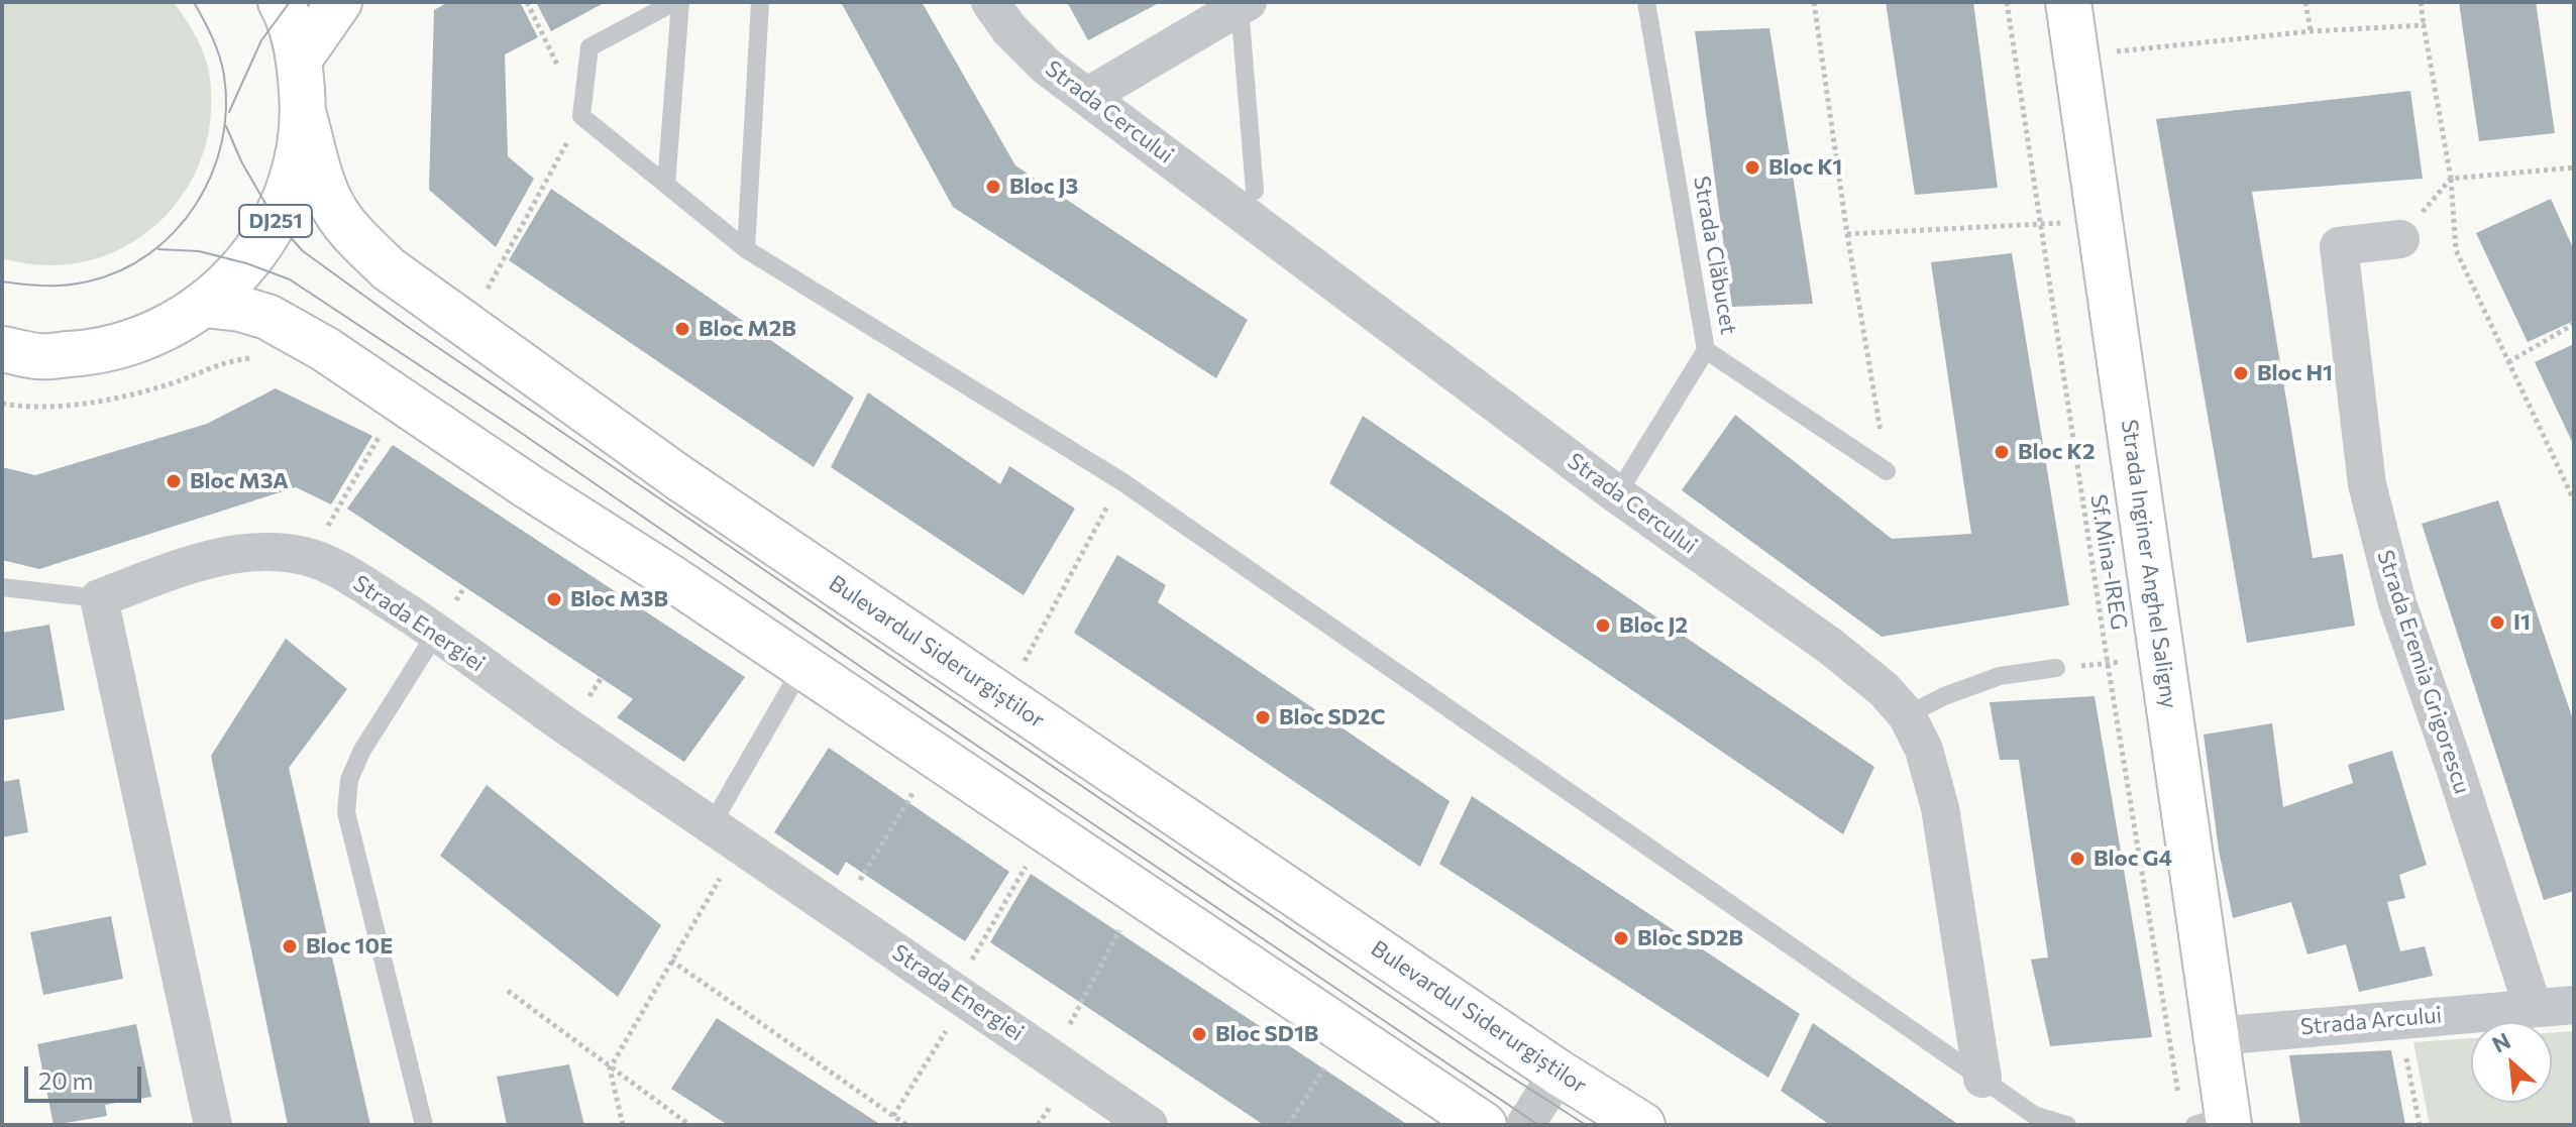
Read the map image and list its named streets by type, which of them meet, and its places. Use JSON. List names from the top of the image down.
{
  "streets": {
    "main road": ["DJ251", "Strada Inginer Anghel Saligny", "Bulevardul Siderurgiștilor"],
    "street": [
      "Strada Cercului",
      "Strada Energiei",
      "Strada Eremia Grigorescu",
      "Strada Arcului"
    ],
    "lane": ["Strada Clăbucet"],
    "path": ["Sf.Mina-IREG"]
  },
  "crossings": [
    ["Strada Cercului", "Strada Clăbucet"],
    ["DJ251", "Bulevardul Siderurgiștilor"],
    ["Strada Inginer Anghel Saligny", "Strada Arcului"],
    ["Strada Eremia Grigorescu", "Strada Arcului"]
  ],
  "places": [
    "Bloc K1",
    "Bloc J3",
    "Bloc M2B",
    "Bloc H1",
    "Bloc K2",
    "Bloc M3A",
    "Bloc M3B",
    "I1",
    "Bloc J2",
    "Bloc SD2C",
    "Bloc G4",
    "Bloc SD2B",
    "Bloc 10E",
    "Bloc SD1B"
  ],
  "scale_bar": "20 m",
  "north": "top left"
}
